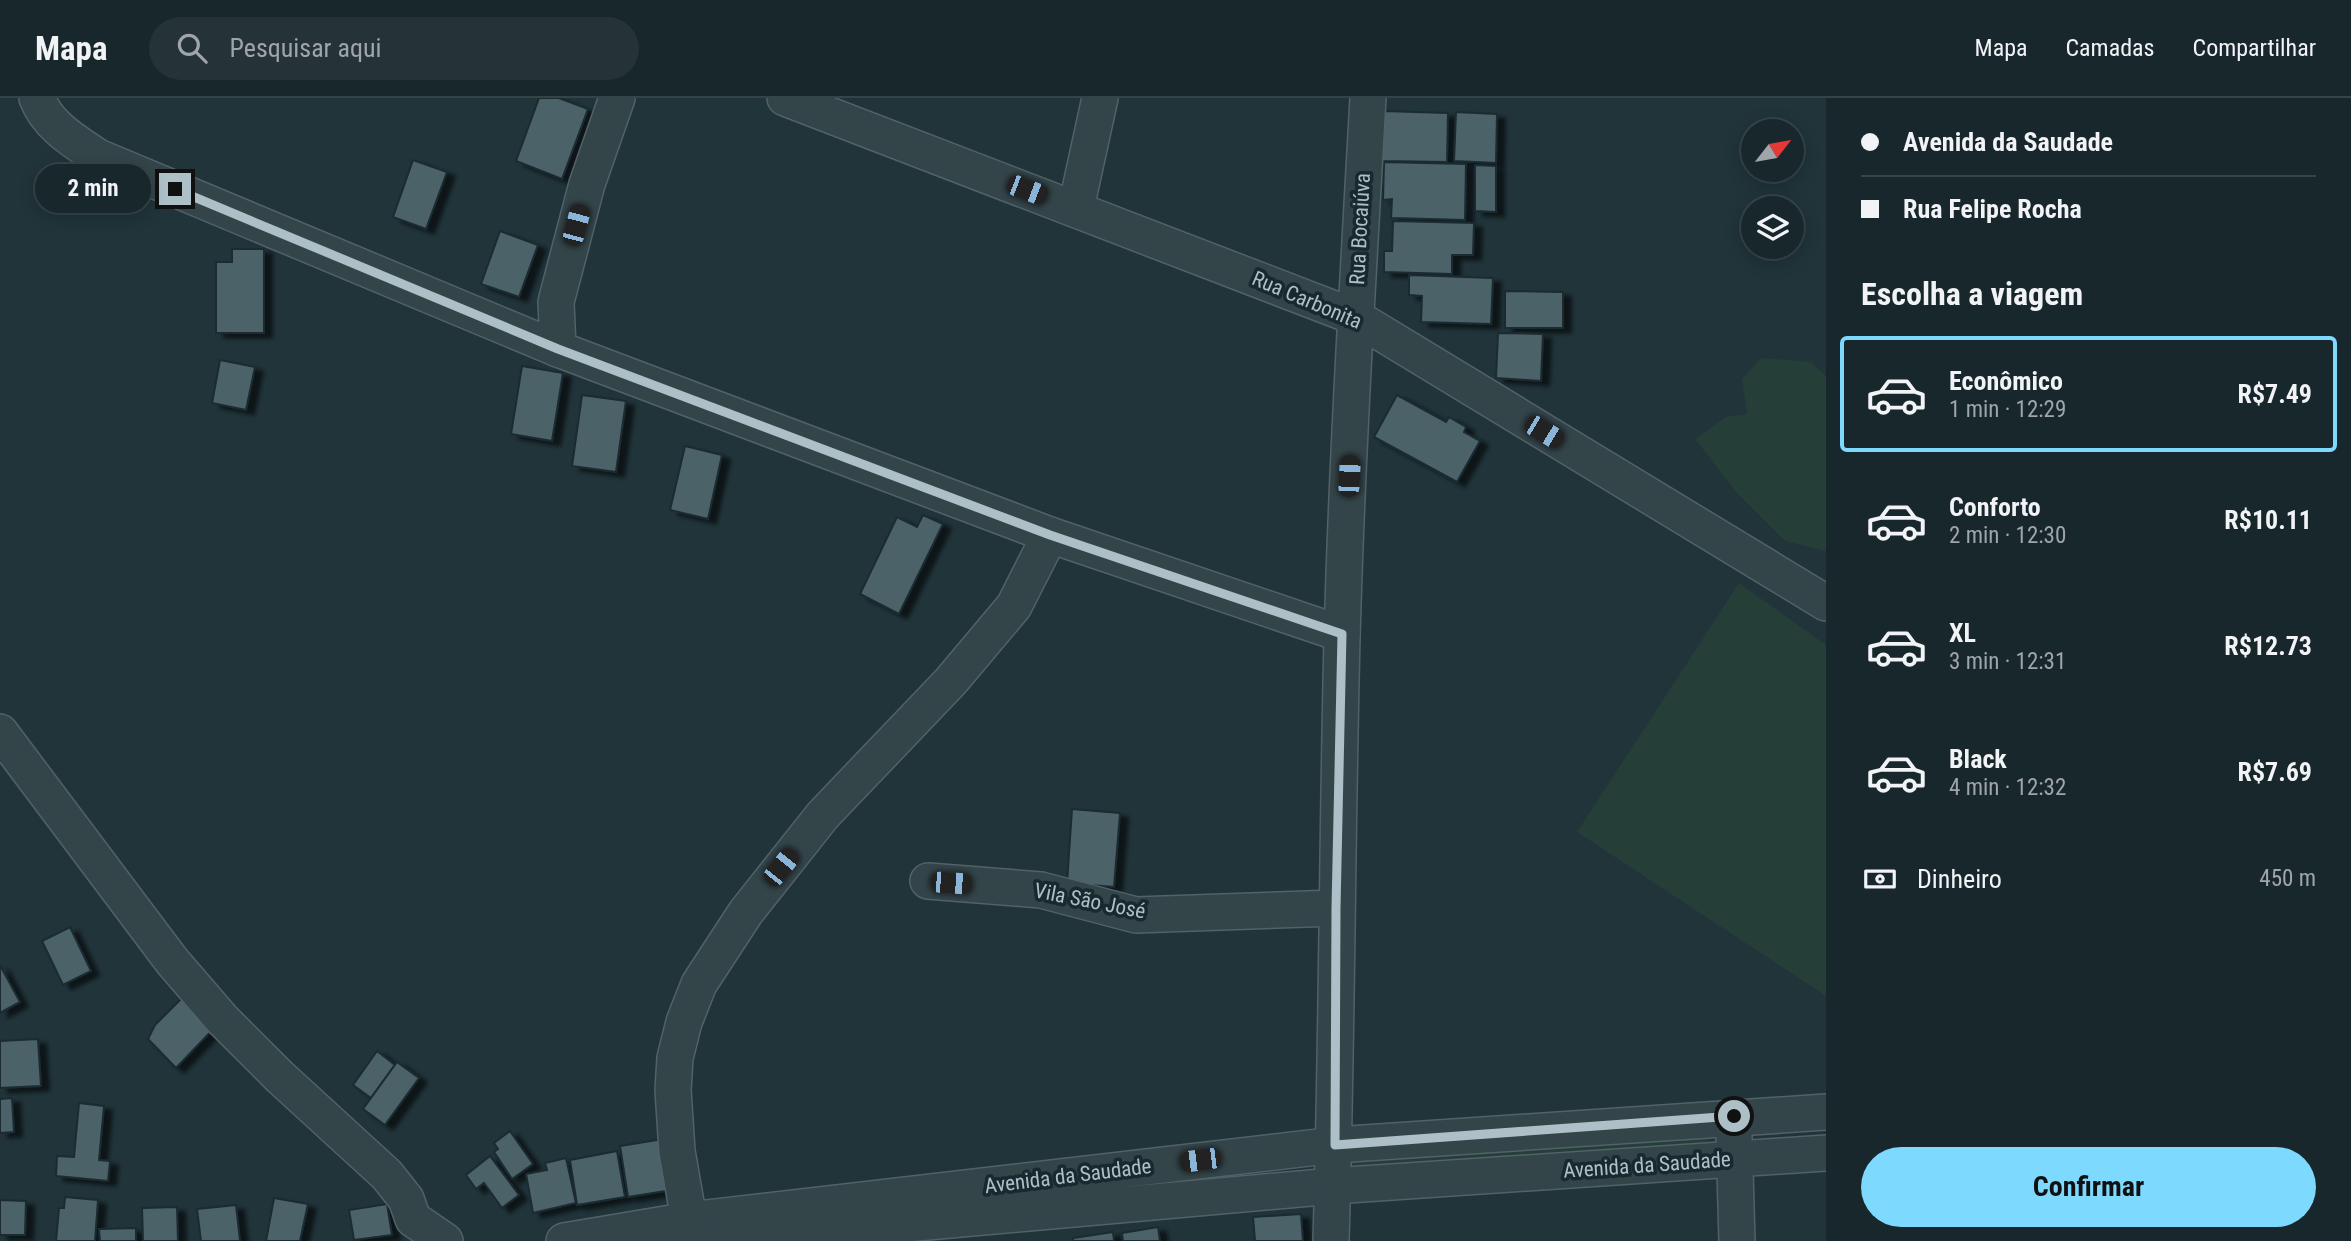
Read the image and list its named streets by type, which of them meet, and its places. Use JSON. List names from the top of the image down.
{
  "streets": {
    "street": [
      "Rua Bocaiúva",
      "Rua Carbonita",
      "Vila São José",
      "Avenida da Saudade"
    ]
  },
  "crossings": [
    ["Rua Bocaiúva", "Rua Carbonita"],
    ["Rua Bocaiúva", "Vila São José"],
    ["Rua Bocaiúva", "Avenida da Saudade"]
  ],
  "north": "top right",
  "page": {
    "header": "Mapa",
    "search": "Pesquisar aqui",
    "nav": ["Mapa", "Camadas", "Compartilhar"],
    "banner": ["Avenida da Saudade", "Rua Felipe Rocha"],
    "bubble": "2 min",
    "heading": "Escolha a viagem",
    "list": [
      {
        "name": "Econômico",
        "note": "1 min · 12:29",
        "value": "R$7.49"
      },
      {
        "name": "Conforto",
        "note": "2 min · 12:30",
        "value": "R$10.11"
      },
      {
        "name": "XL",
        "note": "3 min · 12:31",
        "value": "R$12.73"
      },
      {
        "name": "Black",
        "note": "4 min · 12:32",
        "value": "R$7.69"
      }
    ],
    "pay": ["Dinheiro", "450 m"],
    "buttons": "Confirmar"
  }
}
